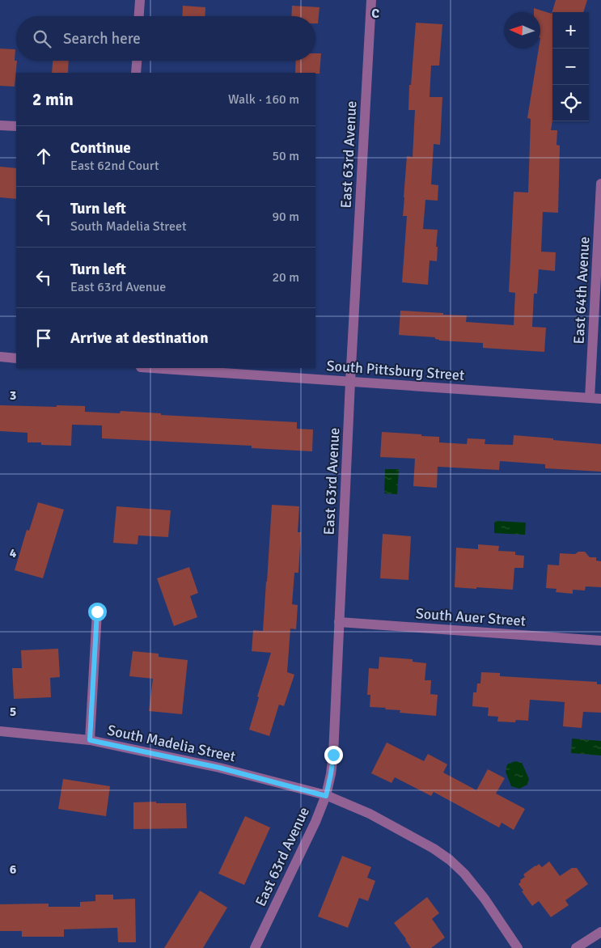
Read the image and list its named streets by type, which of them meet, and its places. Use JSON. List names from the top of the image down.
{
  "streets": {
    "street": [
      "East 63rd Avenue",
      "East 64th Avenue",
      "South Pittsburg Street",
      "South Auer Street",
      "South Madelia Street"
    ]
  },
  "crossings": [
    ["East 63rd Avenue", "South Pittsburg Street"],
    ["East 63rd Avenue", "South Auer Street"],
    ["East 63rd Avenue", "South Madelia Street"],
    ["East 64th Avenue", "South Pittsburg Street"]
  ],
  "north": "left",
  "page": {
    "map_buttons": ["+", "−"],
    "search": "Search here",
    "heading": ["2 min", "Walk · 160 m"],
    "list": [
      ["Continue", "East 62nd Court", "50 m"],
      ["Turn left", "South Madelia Street", "90 m"],
      ["Turn left", "East 63rd Avenue", "20 m"],
      "Arrive at destination"
    ]
  },
  "grid": {
    "columns": ["C"],
    "rows": [
      "3",
      "4",
      "5",
      "6"
    ]
  }
}
